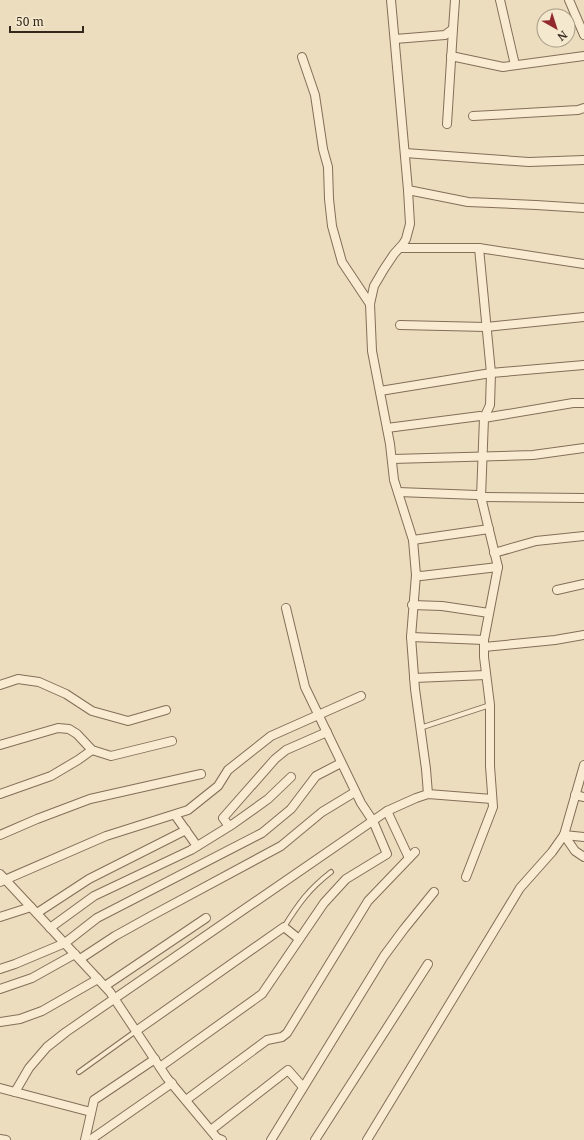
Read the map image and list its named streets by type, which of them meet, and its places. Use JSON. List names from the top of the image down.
{
  "scale_bar": "50 m",
  "north": "bottom right"
}
